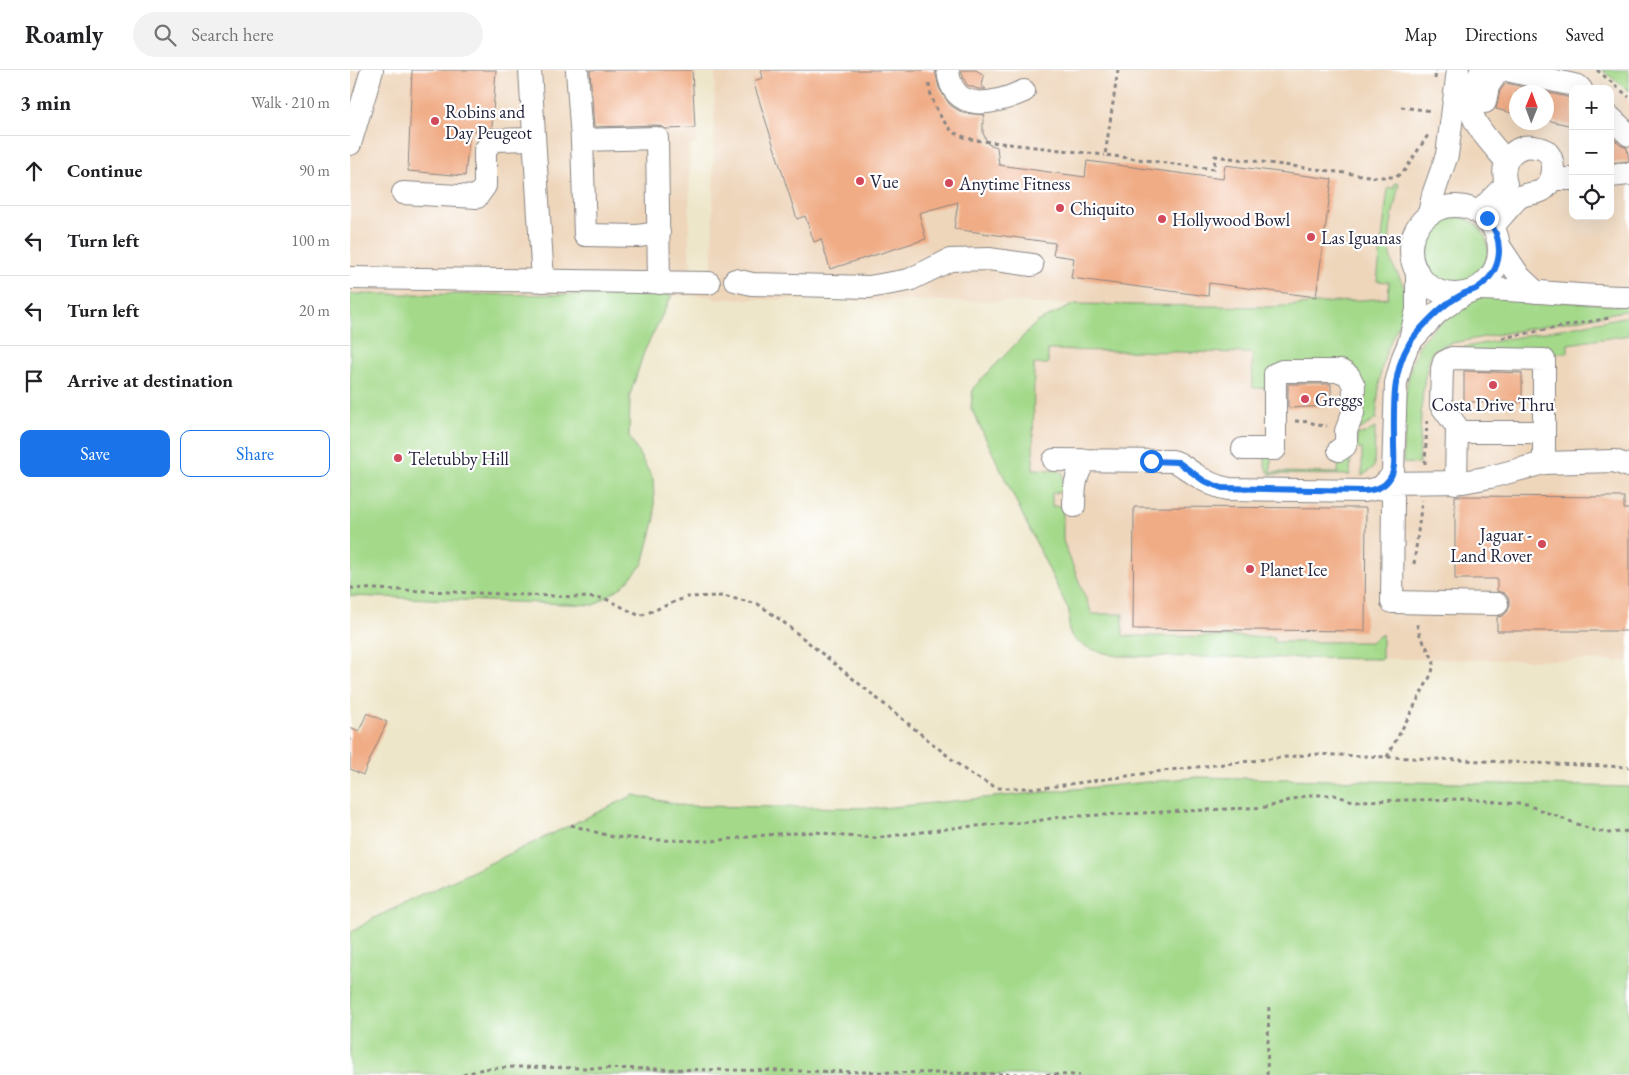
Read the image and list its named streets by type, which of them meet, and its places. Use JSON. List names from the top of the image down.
{
  "places": [
    "Robins and Day Peugeot",
    "Vue",
    "Anytime Fitness",
    "Chiquito",
    "Hollywood Bowl",
    "Las Iguanas",
    "Costa Drive Thru",
    "Greggs",
    "Teletubby Hill",
    "Jaguar - Land Rover",
    "Planet Ice"
  ],
  "north": "top",
  "page": {
    "header": "Roamly",
    "search": "Search here",
    "nav": ["Map", "Directions", "Saved"],
    "heading": ["3 min", "Walk · 210 m"],
    "map_buttons": ["+", "−"],
    "list": [
      ["Continue", "90 m"],
      ["Turn left", "100 m"],
      ["Turn left", "20 m"],
      "Arrive at destination"
    ],
    "buttons": ["Save", "Share"]
  }
}
